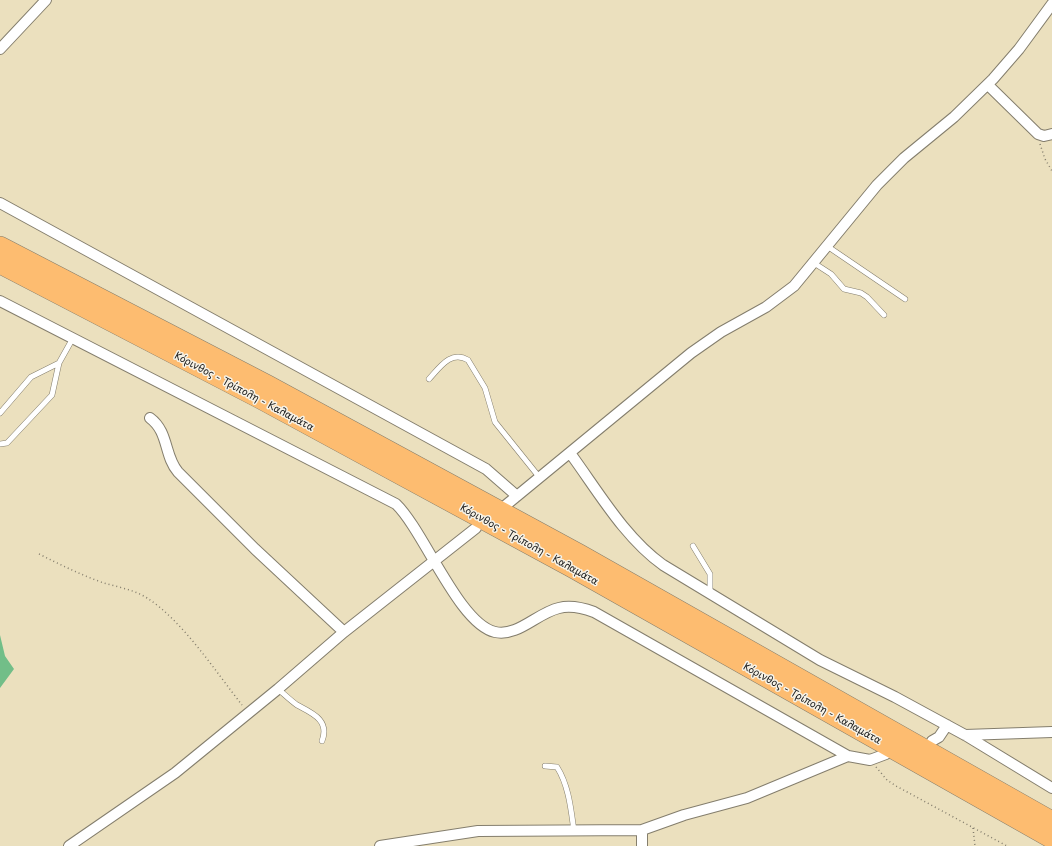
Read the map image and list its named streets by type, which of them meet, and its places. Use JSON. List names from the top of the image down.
{
  "streets": {
    "highway": ["Κόρινθος - Τρίπολη - Καλαμάτα"]
  }
}
